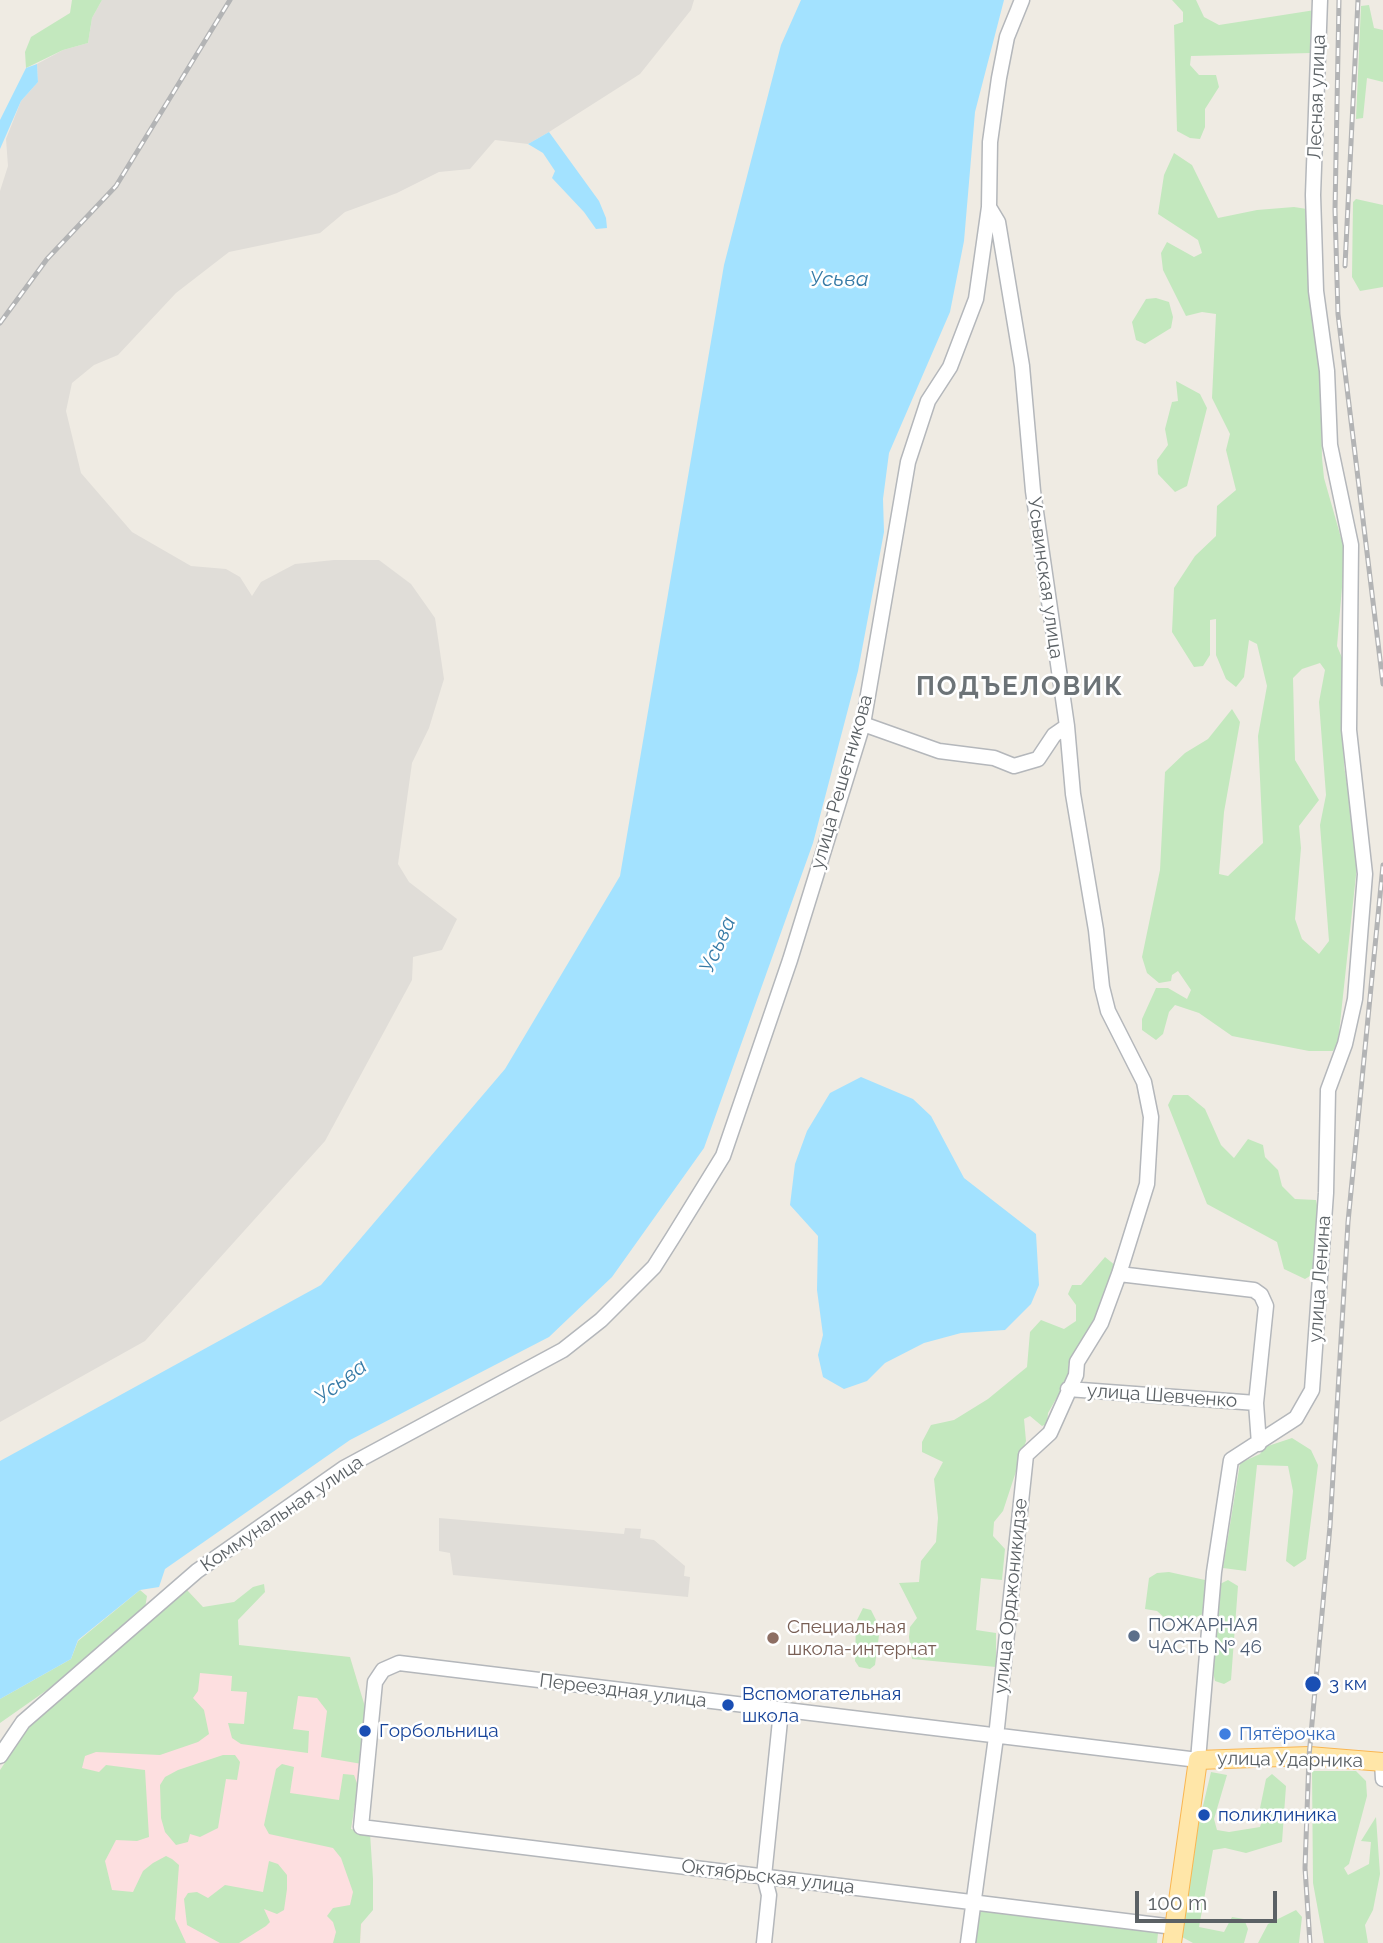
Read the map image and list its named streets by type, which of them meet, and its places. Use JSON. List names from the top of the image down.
{
  "streets": {
    "main road": ["улица Ленина", "улица Ударника"],
    "street": [
      "Лесная улица",
      "Усьвинская улица",
      "улица Решетникова",
      "улица Шевченко",
      "Коммунальная улица",
      "улица Орджоникидзе",
      "Переездная улица",
      "Октябрьская улица"
    ]
  },
  "crossings": [
    ["Лесная улица", "улица Ленина"],
    ["Усьвинская улица", "улица Решетникова"],
    ["Усьвинская улица", "улица Орджоникидзе"],
    ["улица Решетникова", "Коммунальная улица"],
    ["улица Ленина", "Переездная улица"],
    ["улица Ленина", "улица Ударника"],
    ["улица Ленина", "Октябрьская улица"],
    ["улица Шевченко", "улица Орджоникидзе"],
    ["улица Орджоникидзе", "Переездная улица"],
    ["улица Орджоникидзе", "Октябрьская улица"],
    ["Переездная улица", "улица Ударника"],
    ["Переездная улица", "Октябрьская улица"]
  ],
  "districts": ["ПОДЪЕЛОВИК"],
  "water": ["Усьва"],
  "places": [
    "ПОЖАРНАЯ ЧАСТЬ № 46",
    "Специальная школа-интернат",
    "3 км",
    "Вспомогательная школа",
    "Горбольница",
    "Пятёрочка",
    "поликлиника"
  ],
  "scale_bar": "100 m"
}
